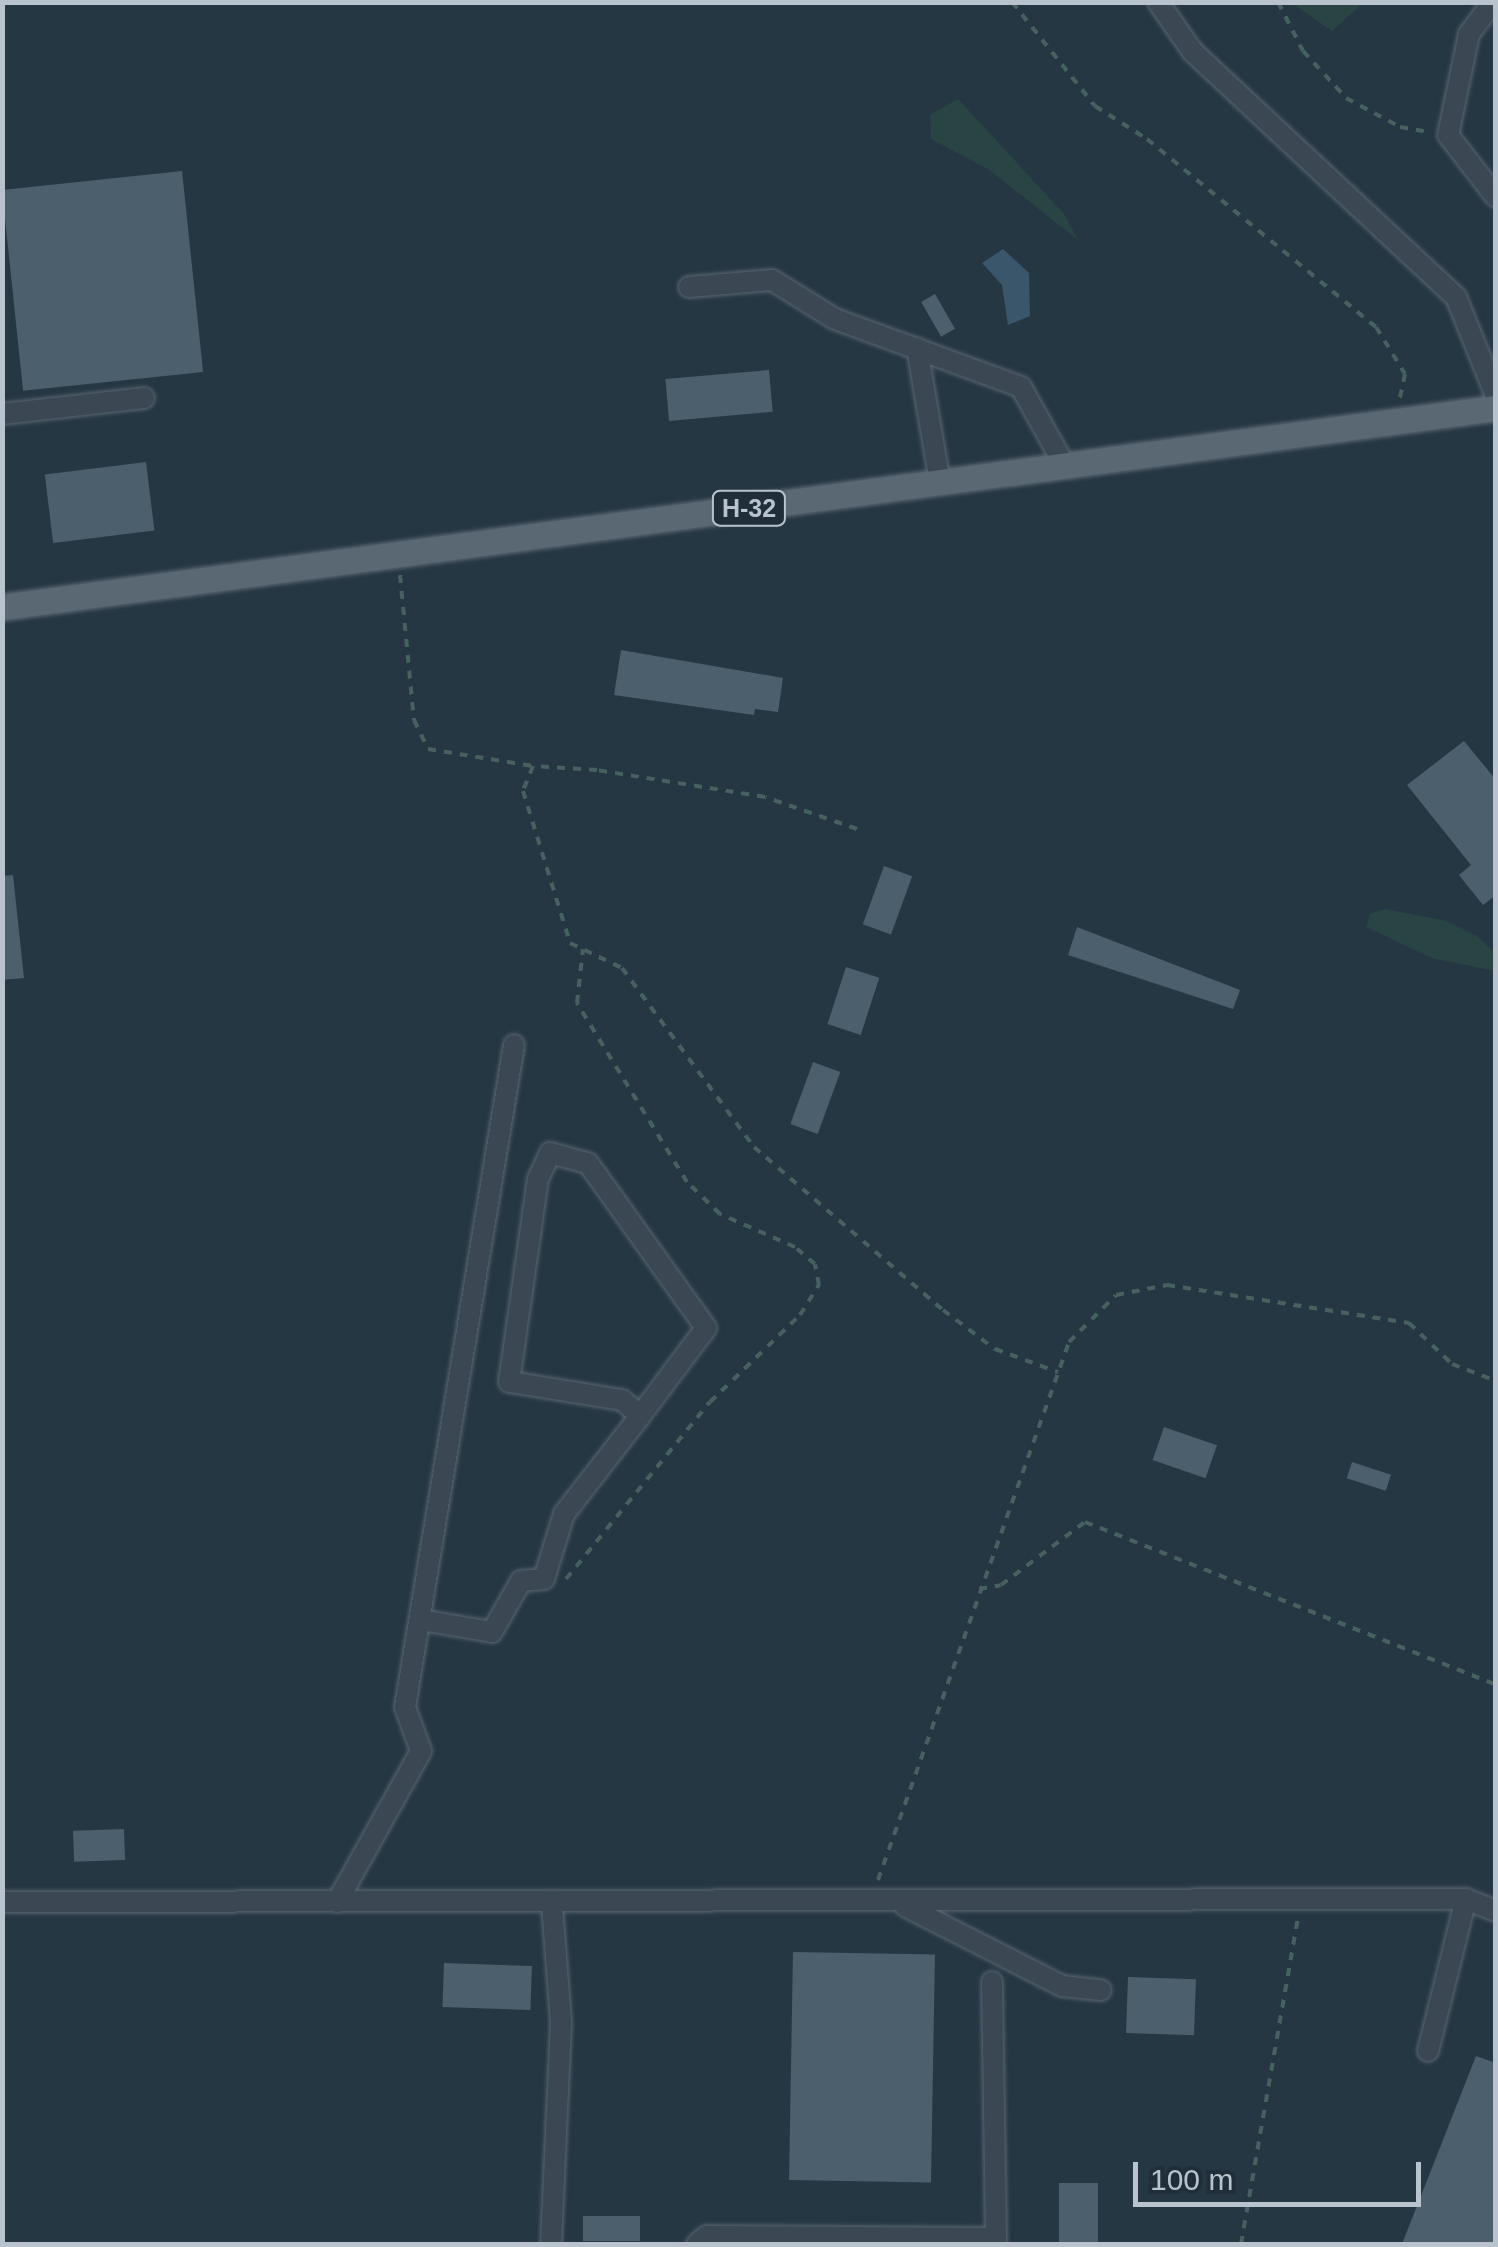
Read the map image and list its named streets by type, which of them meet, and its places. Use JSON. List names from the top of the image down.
{
  "streets": {
    "main road": ["Н-32"]
  },
  "scale_bar": "100 m"
}
